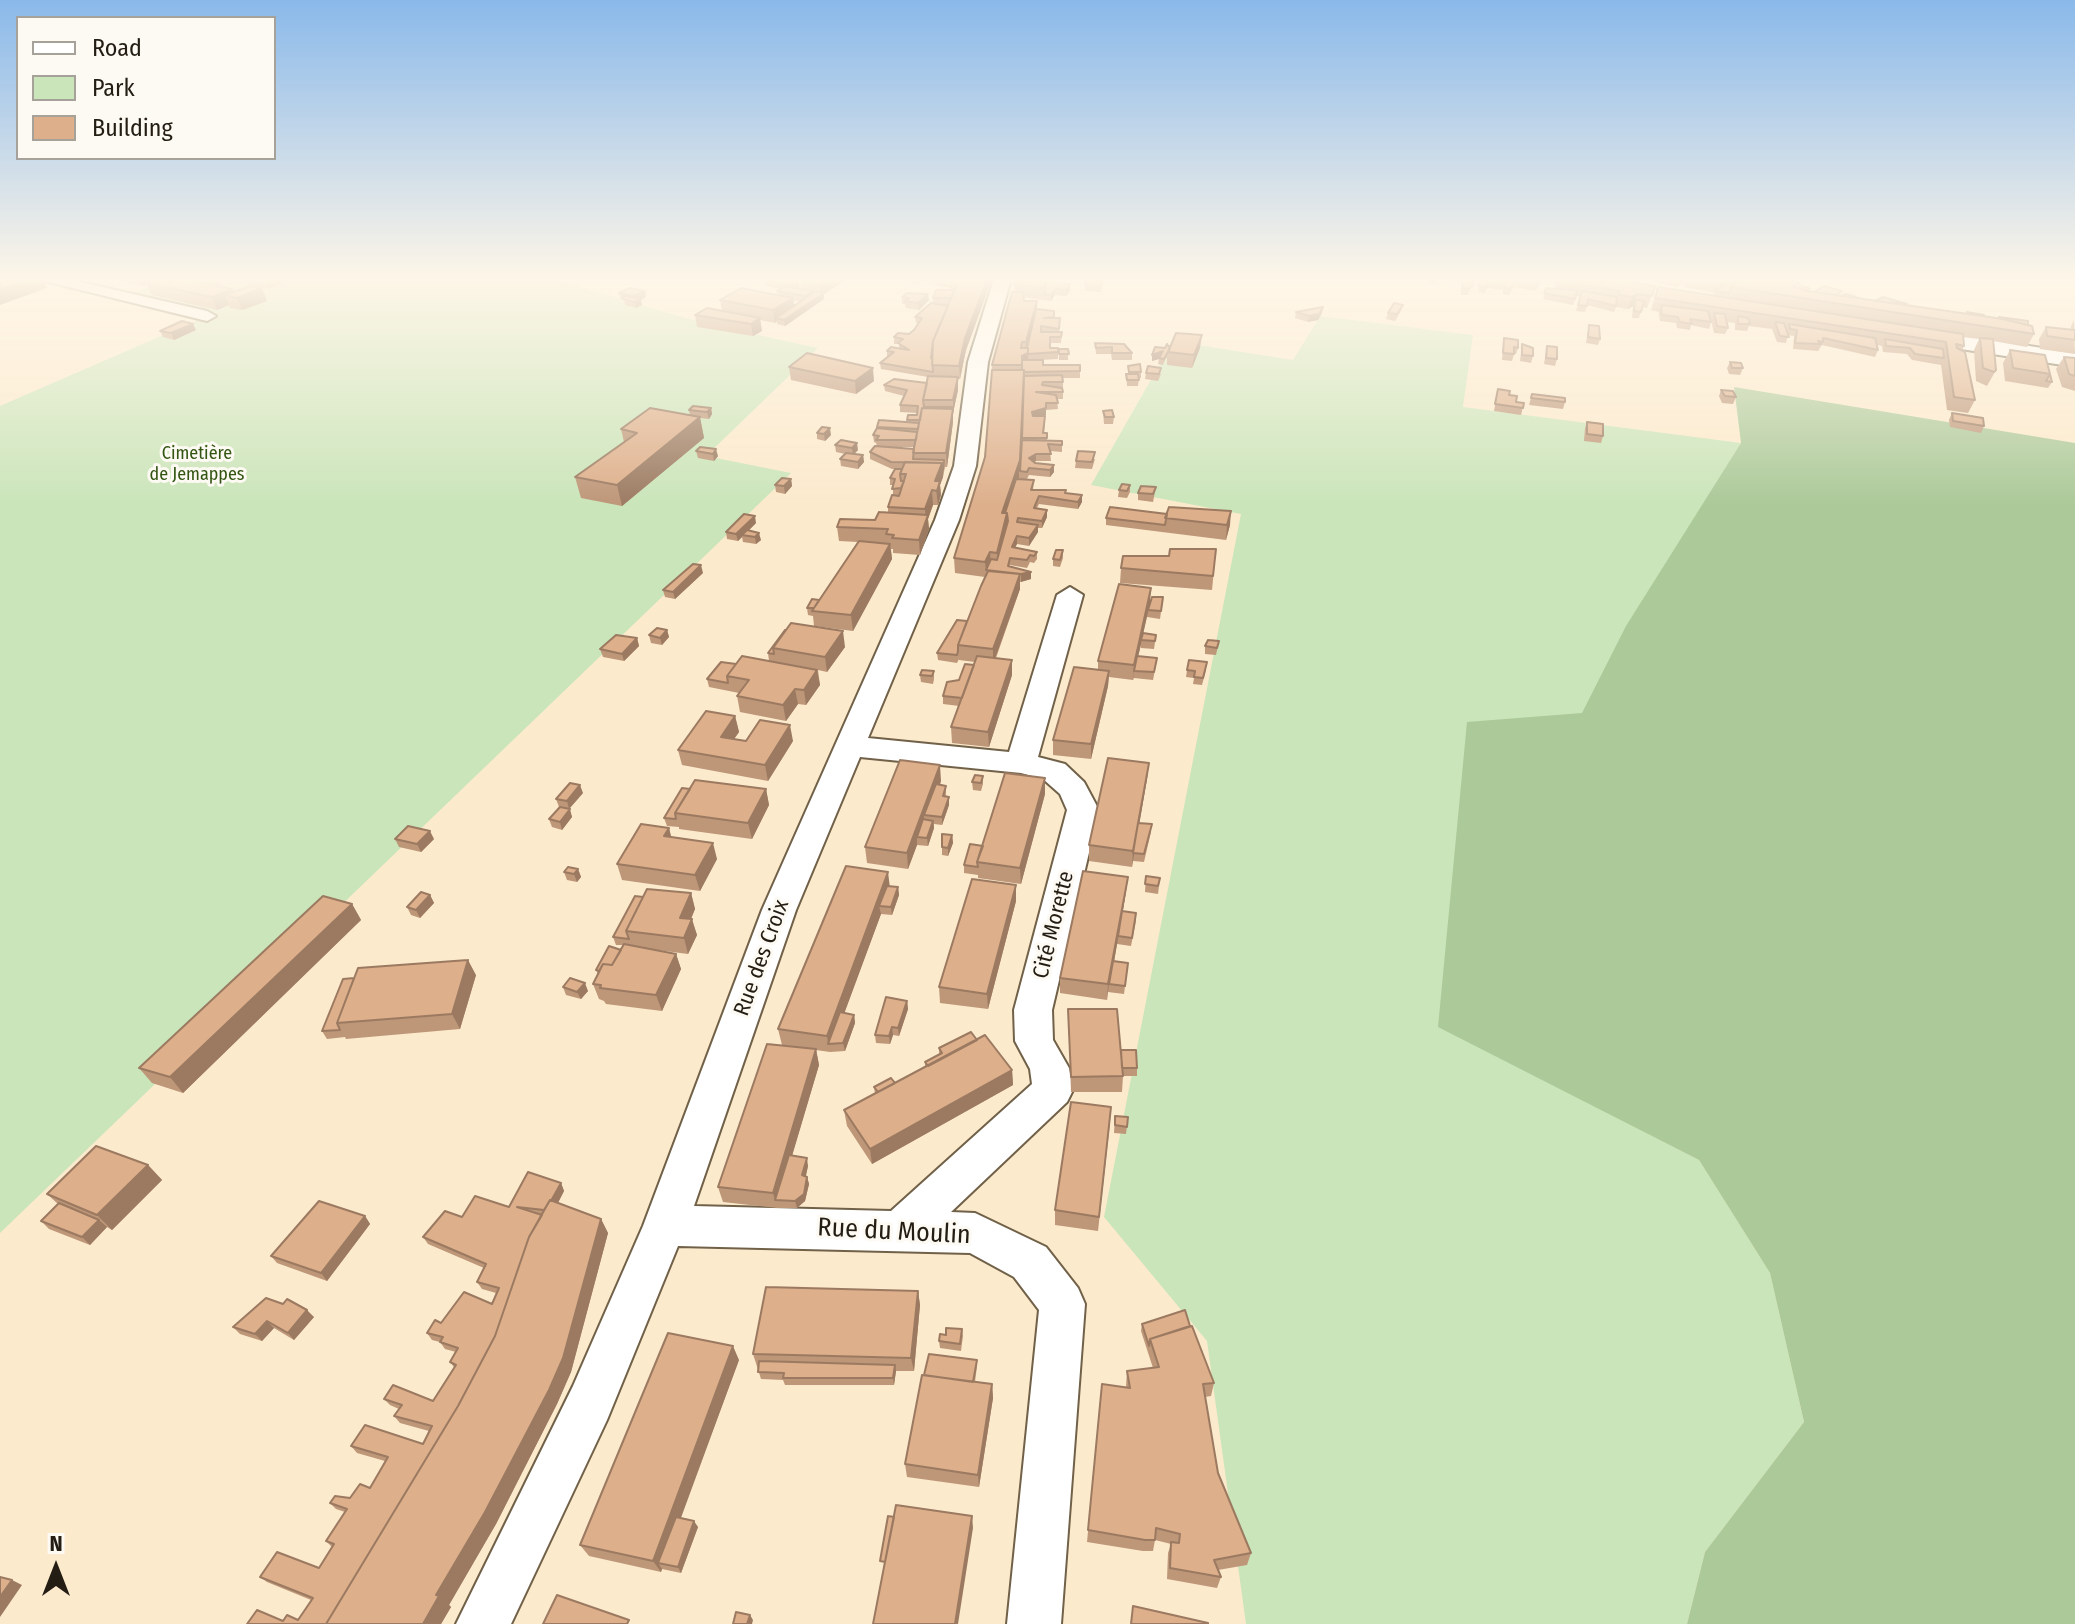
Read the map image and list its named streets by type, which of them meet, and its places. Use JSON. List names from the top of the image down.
{
  "streets": {
    "street": ["Cité Morette", "Rue des Croix", "Rue du Moulin"]
  },
  "crossings": [
    ["Cité Morette", "Rue du Moulin"],
    ["Rue des Croix", "Rue du Moulin"]
  ],
  "parks": ["Cimetière de Jemappes"],
  "legend": ["Road", "Park", "Building"],
  "north": "top"
}
